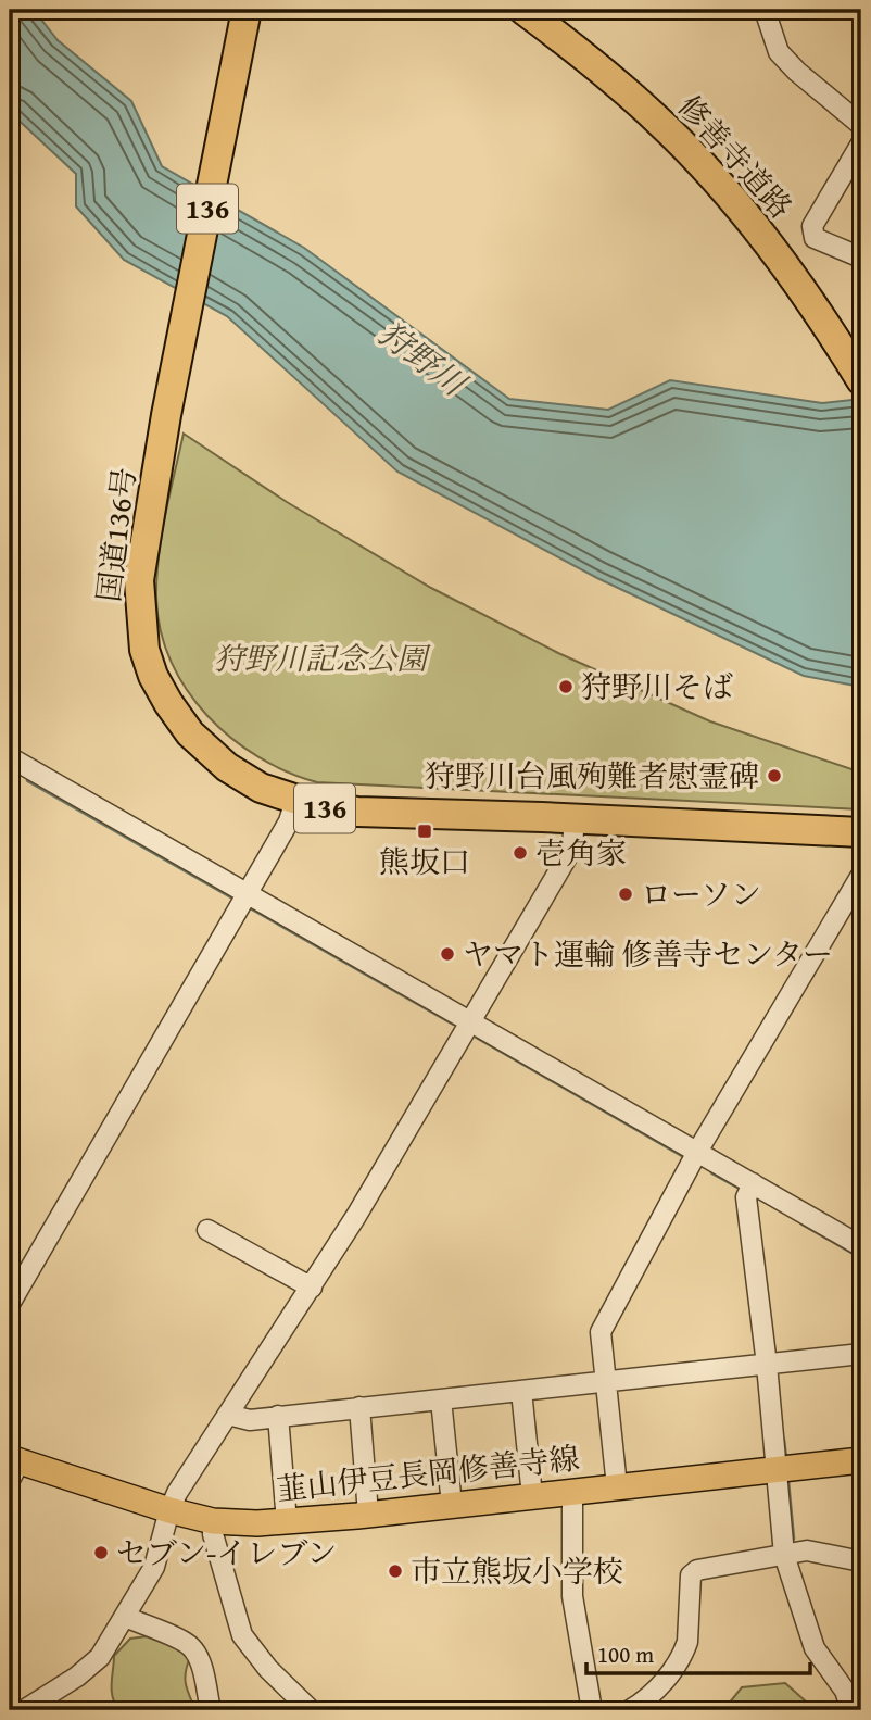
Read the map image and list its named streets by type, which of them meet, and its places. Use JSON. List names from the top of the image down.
{
  "streets": {
    "highway": ["修善寺道路", "136", "国道136号"],
    "main road": ["韮山伊豆長岡修善寺線"]
  },
  "water": ["狩野川"],
  "parks": ["狩野川記念公園"],
  "places": {
    "other": [
      "狩野川そば",
      "狩野川台風殉難者慰霊碑",
      "壱角家",
      "ローソン",
      "ヤマト運輸 修善寺センター",
      "セブン-イレブン",
      "市立熊坂小学校"
    ],
    "transit": ["熊坂口"]
  },
  "scale_bar": "100 m"
}
